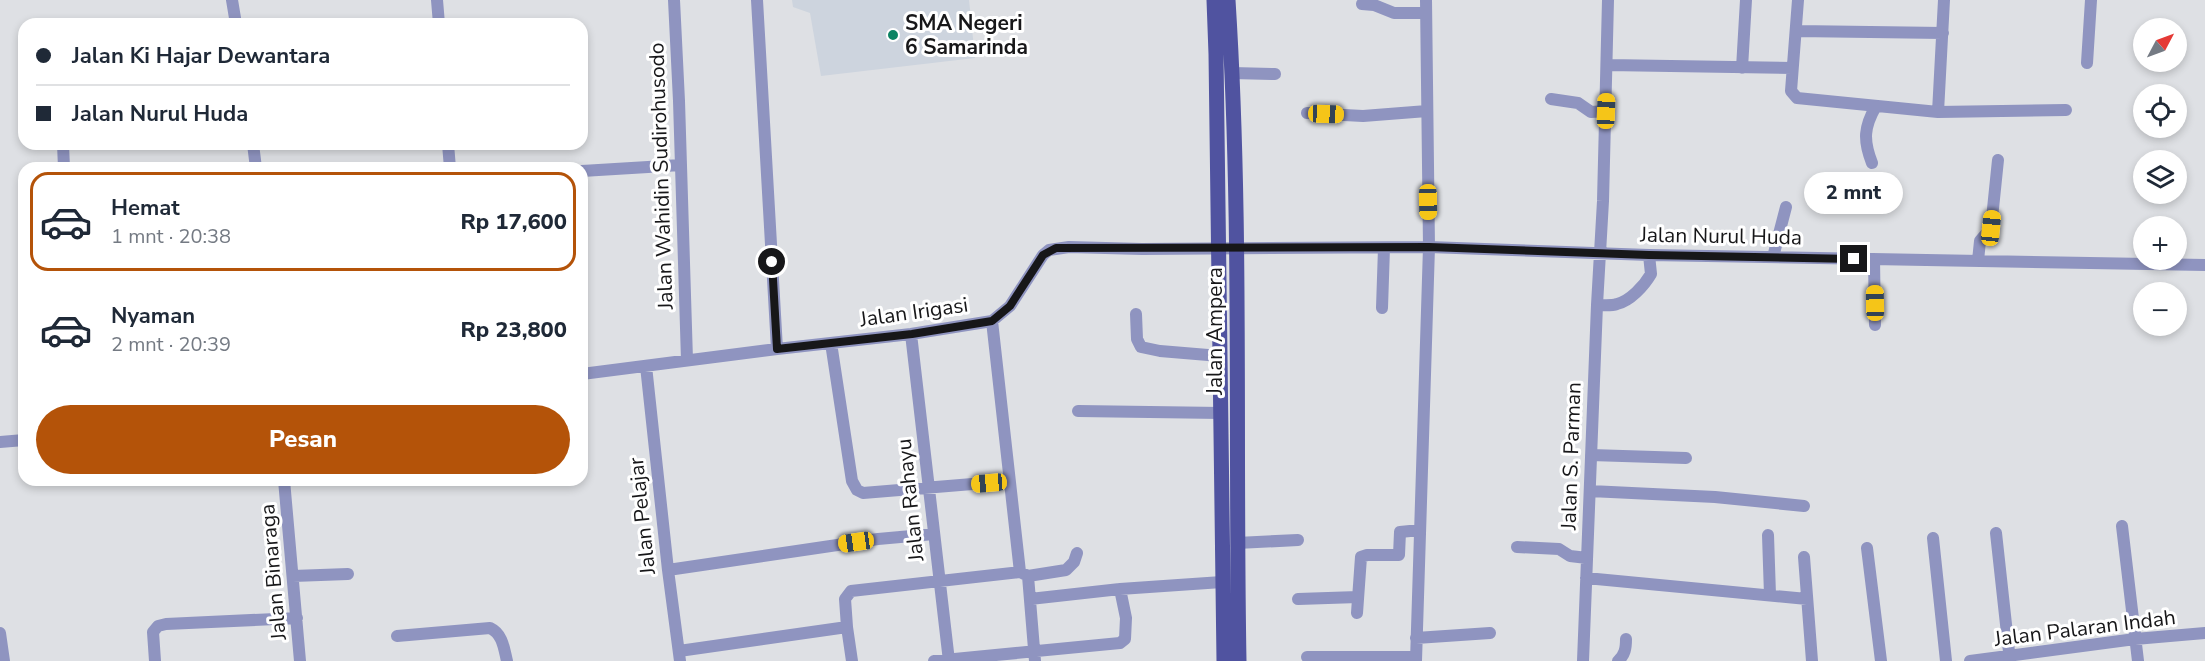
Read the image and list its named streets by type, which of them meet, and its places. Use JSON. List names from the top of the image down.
{
  "streets": {
    "main road": ["Jalan Ampera"],
    "street": [
      "Jalan Wahidin Sudirohusodo",
      "Jalan Nurul Huda",
      "Jalan Irigasi",
      "Jalan S. Parman",
      "Jalan Rahayu",
      "Jalan Pelajar",
      "Jalan Binaraga",
      "Jalan Palaran Indah"
    ]
  },
  "crossings": [
    ["Jalan Wahidin Sudirohusodo", "Jalan Irigasi"],
    ["Jalan Nurul Huda", "Jalan Irigasi"],
    ["Jalan Nurul Huda", "Jalan Ampera"],
    ["Jalan Nurul Huda", "Jalan S. Parman"],
    ["Jalan Irigasi", "Jalan Ampera"],
    ["Jalan Irigasi", "Jalan Rahayu"],
    ["Jalan Irigasi", "Jalan Pelajar"]
  ],
  "places": ["SMA Negeri 6 Samarinda"],
  "north": "top right",
  "page": {
    "map_buttons": ["+", "−"],
    "banner": ["Jalan Ki Hajar Dewantara", "Jalan Nurul Huda"],
    "bubble": "2 mnt",
    "list": [
      {
        "name": "Hemat",
        "note": "1 mnt · 20:38",
        "value": "Rp 17,600"
      },
      {
        "name": "Nyaman",
        "note": "2 mnt · 20:39",
        "value": "Rp 23,800"
      }
    ],
    "buttons": "Pesan"
  }
}
